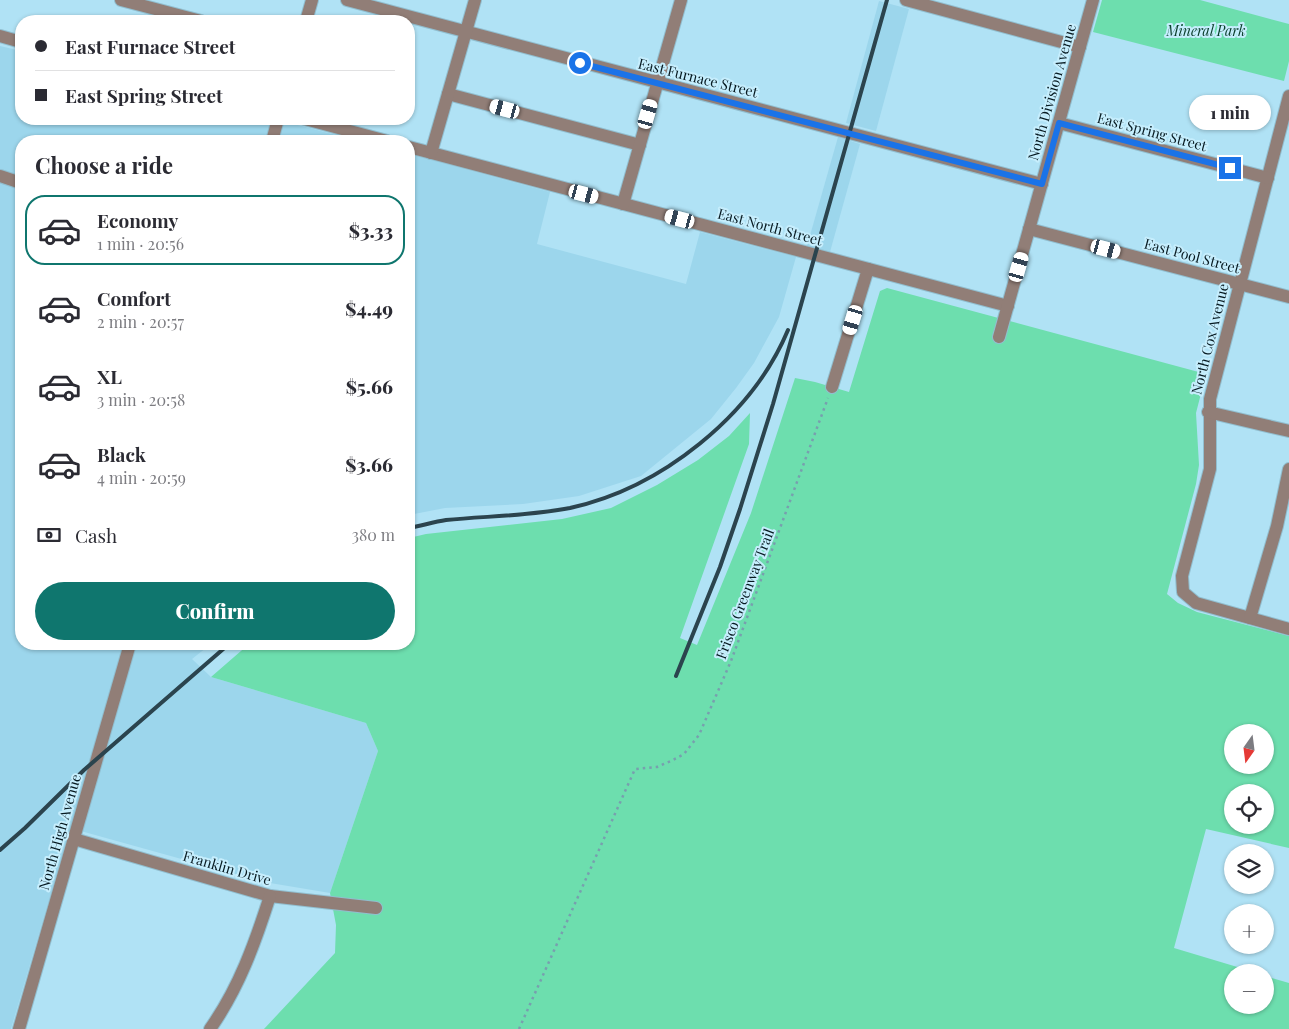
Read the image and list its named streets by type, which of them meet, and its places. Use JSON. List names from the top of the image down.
{
  "streets": {
    "street": [
      "East Furnace Street",
      "North Division Avenue",
      "East Spring Street",
      "East North Street",
      "East Pool Street",
      "North Cox Avenue",
      "North High Avenue",
      "Franklin Drive"
    ],
    "path": ["Frisco Greenway Trail"]
  },
  "crossings": [
    ["East Furnace Street", "North Division Avenue"],
    ["North Division Avenue", "East Spring Street"],
    ["North Division Avenue", "East North Street"],
    ["North Division Avenue", "East Pool Street"],
    ["East Spring Street", "North Cox Avenue"],
    ["East Pool Street", "North Cox Avenue"],
    ["North High Avenue", "Franklin Drive"]
  ],
  "parks": ["Mineral Park"],
  "north": "bottom",
  "page": {
    "banner": ["East Furnace Street", "East Spring Street"],
    "bubble": "1 min",
    "heading": "Choose a ride",
    "list": [
      {
        "name": "Economy",
        "note": "1 min · 20:56",
        "value": "$3.33"
      },
      {
        "name": "Comfort",
        "note": "2 min · 20:57",
        "value": "$4.49"
      },
      {
        "name": "XL",
        "note": "3 min · 20:58",
        "value": "$5.66"
      },
      {
        "name": "Black",
        "note": "4 min · 20:59",
        "value": "$3.66"
      }
    ],
    "pay": ["Cash", "380 m"],
    "buttons": "Confirm",
    "map_buttons": ["+", "−"]
  }
}
